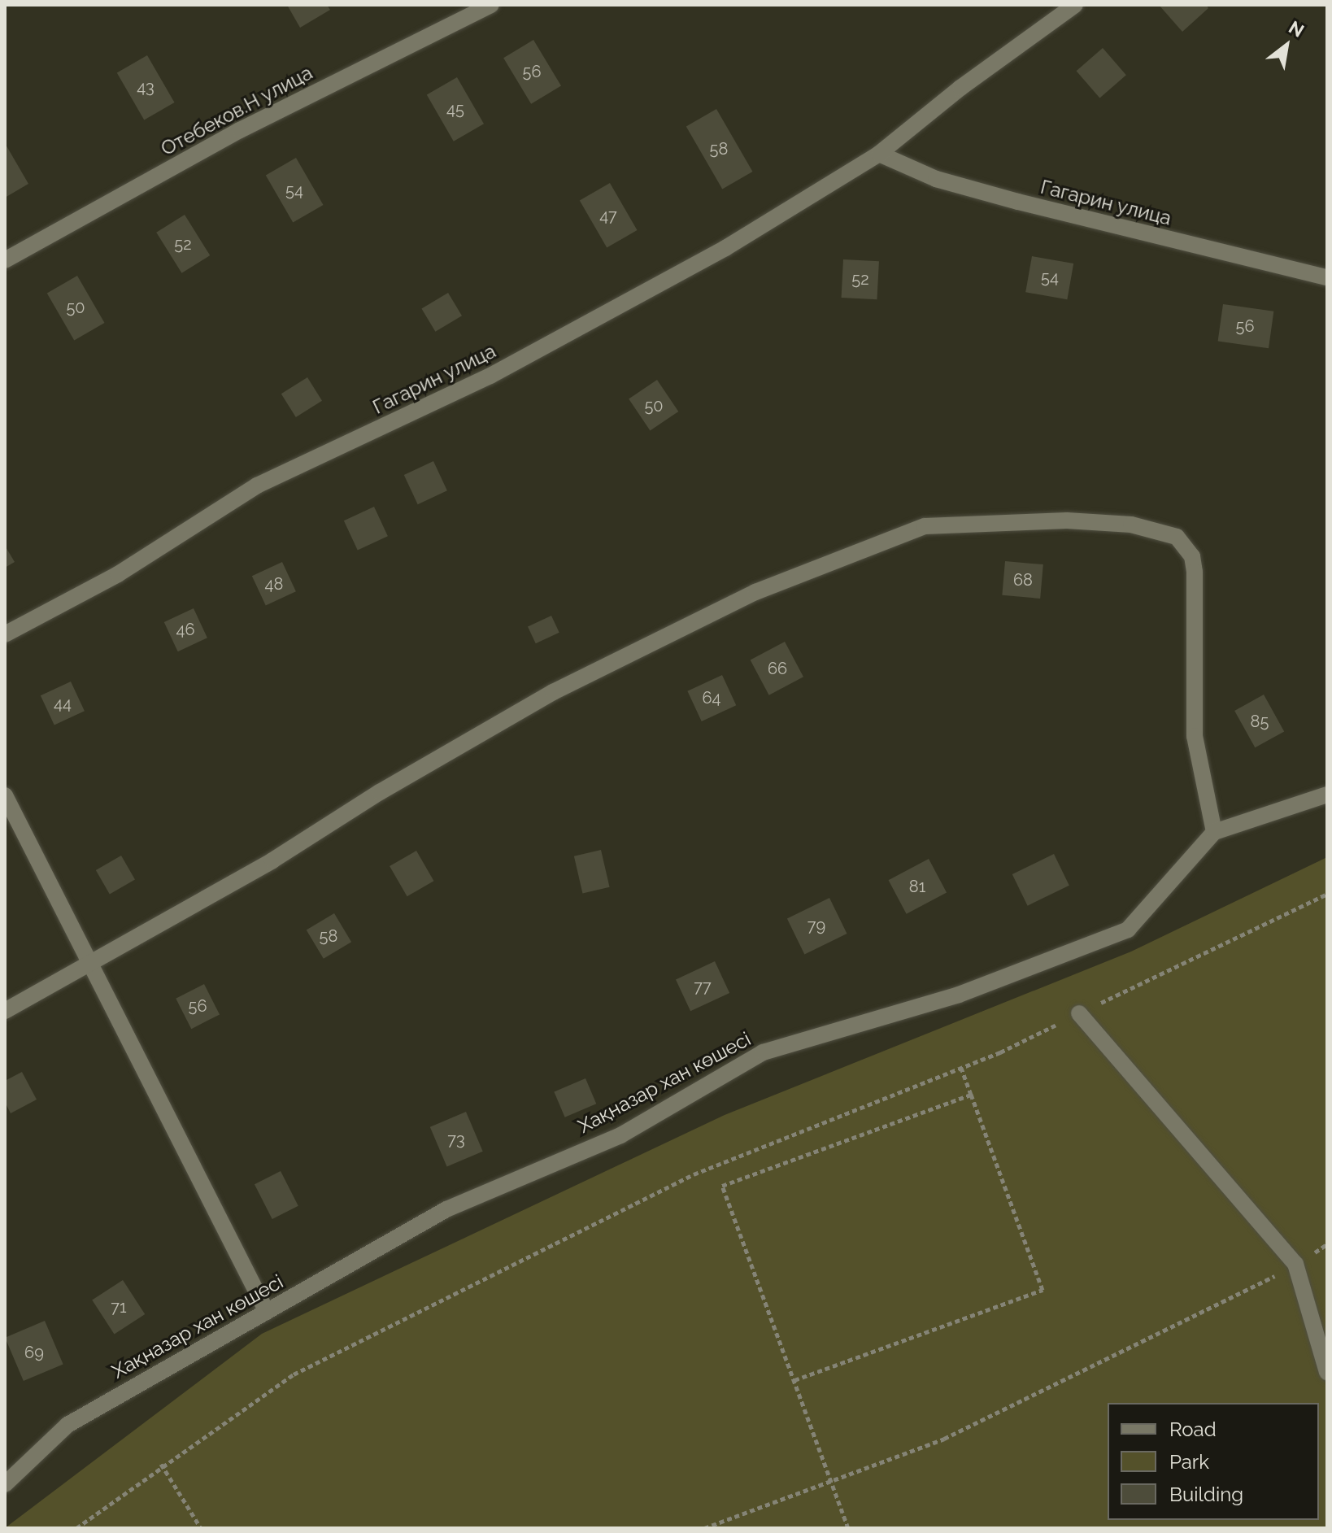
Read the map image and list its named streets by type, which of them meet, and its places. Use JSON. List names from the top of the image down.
{
  "streets": {
    "street": ["Отебеков.Н улица", "Гагарин улица", "Хақназар хан көшесі"]
  },
  "house_numbers": [
    "56",
    "43",
    "45",
    "58",
    "54",
    "47",
    "52",
    "54",
    "52",
    "50",
    "56",
    "50",
    "68",
    "48",
    "46",
    "66",
    "64",
    "44",
    "85",
    "81",
    "79",
    "58",
    "77",
    "56",
    "73",
    "71",
    "69"
  ],
  "legend": ["Road", "Park", "Building"],
  "north": "top right"
}
